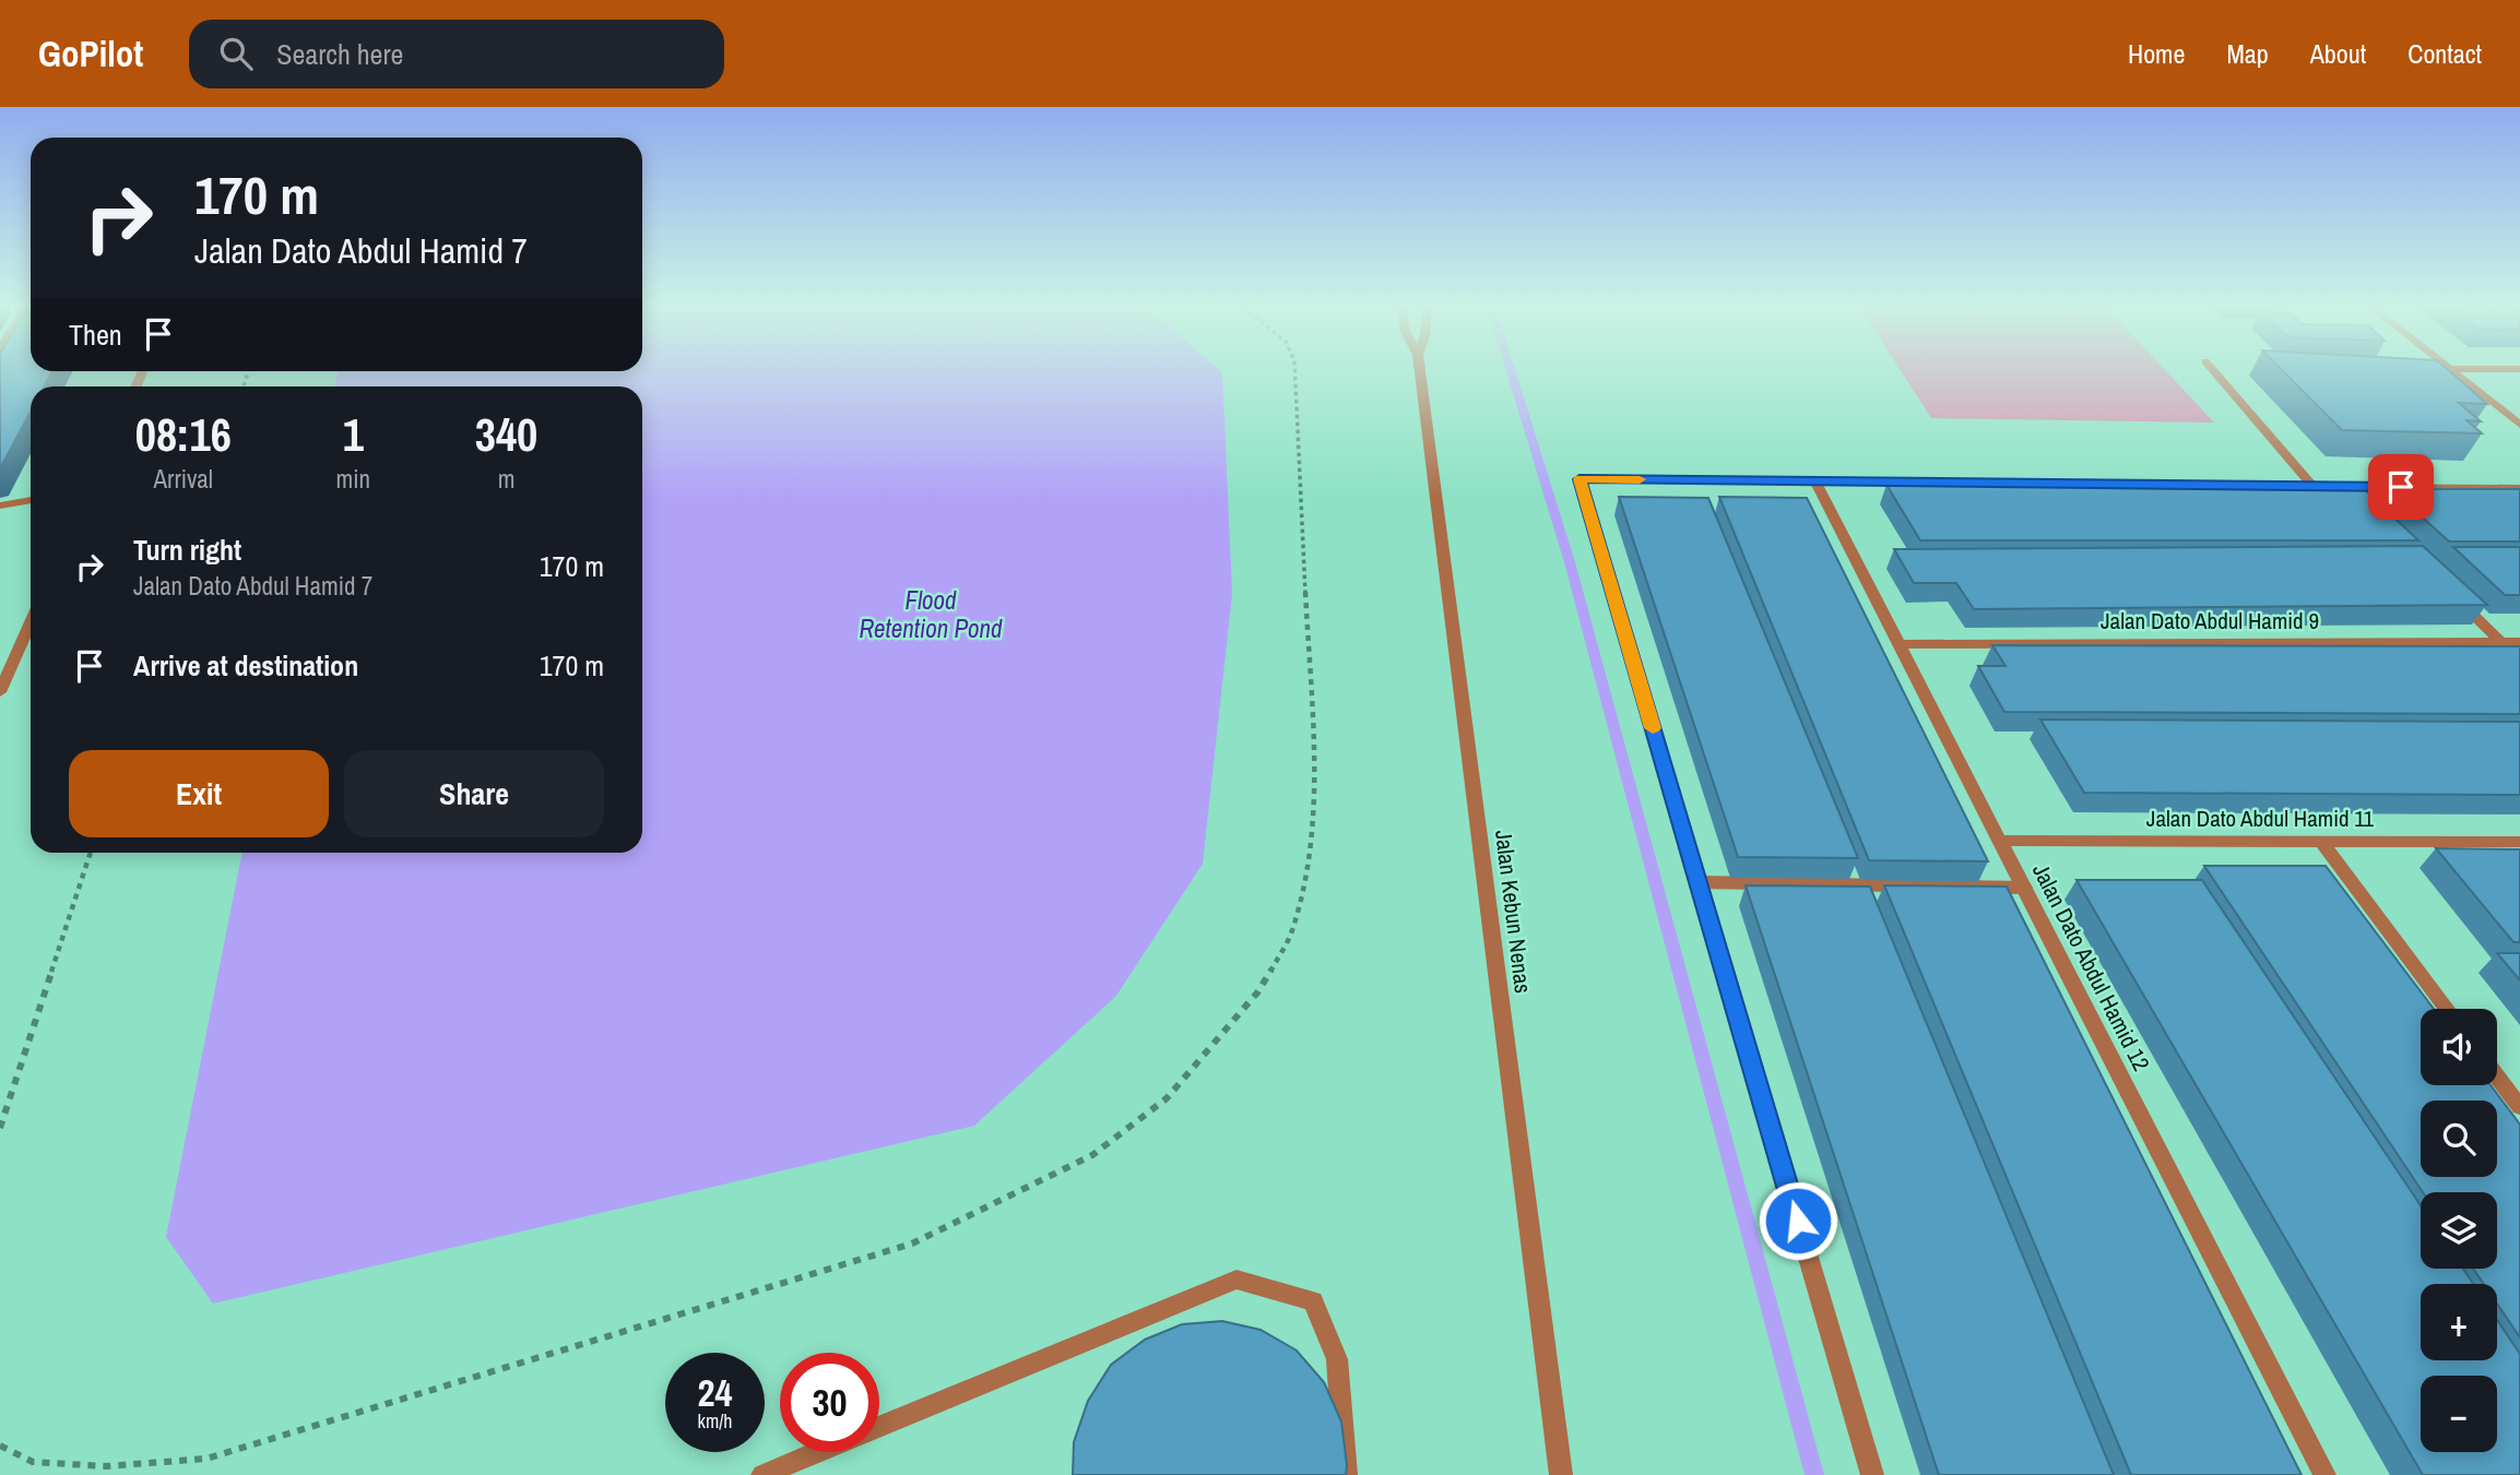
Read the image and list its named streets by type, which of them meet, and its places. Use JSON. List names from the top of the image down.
{
  "streets": {
    "street": [
      "Jalan Dato Abdul Hamid 9",
      "Jalan Dato Abdul Hamid 11",
      "Jalan Kebun Nenas",
      "Jalan Dato Abdul Hamid 12"
    ]
  },
  "crossings": [
    ["Jalan Dato Abdul Hamid 9", "Jalan Dato Abdul Hamid 12"],
    ["Jalan Dato Abdul Hamid 11", "Jalan Dato Abdul Hamid 12"]
  ],
  "water": ["Flood Retention Pond"],
  "page": {
    "header": "GoPilot",
    "search": "Search here",
    "nav": [
      "Home",
      "Map",
      "About",
      "Contact"
    ],
    "turn": ["170 m", "Jalan Dato Abdul Hamid 7"],
    "then": "Then",
    "eta": [
      "08:16",
      "Arrival",
      "1",
      "min",
      "340",
      "m"
    ],
    "list": [
      {
        "name": "Turn right",
        "note": "Jalan Dato Abdul Hamid 7",
        "value": "170 m"
      },
      {
        "name": "Arrive at destination",
        "value": "170 m"
      }
    ],
    "buttons": ["Exit", "Share"],
    "map_buttons": ["+", "−"],
    "speed": "24 km/h",
    "limit": "30"
  }
}
